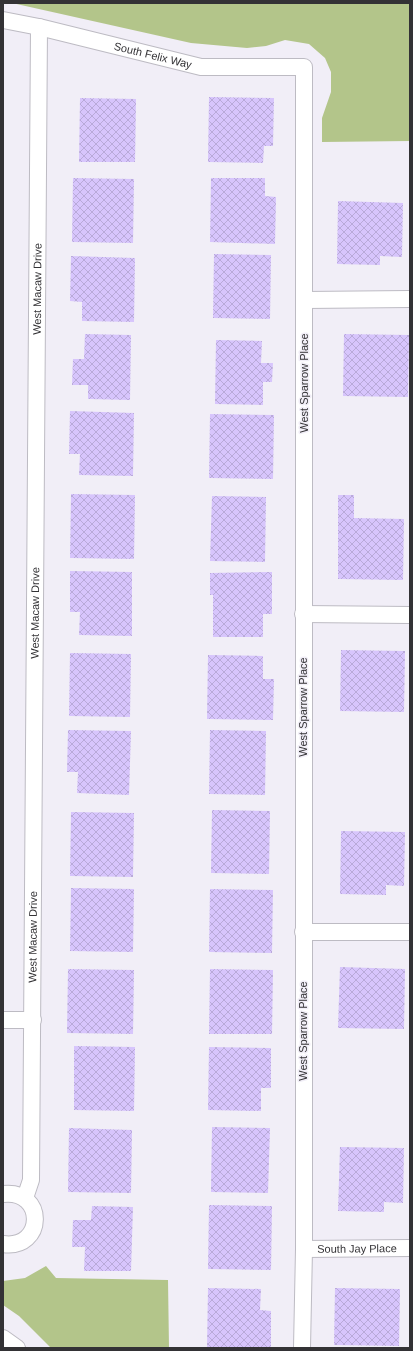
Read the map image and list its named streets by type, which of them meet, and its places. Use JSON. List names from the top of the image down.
{
  "streets": {
    "street": [
      "South Felix Way",
      "West Macaw Drive",
      "West Sparrow Place",
      "South Jay Place"
    ]
  },
  "crossings": [
    ["South Felix Way", "West Macaw Drive"],
    ["South Felix Way", "West Sparrow Place"],
    ["West Sparrow Place", "South Jay Place"]
  ]
}
